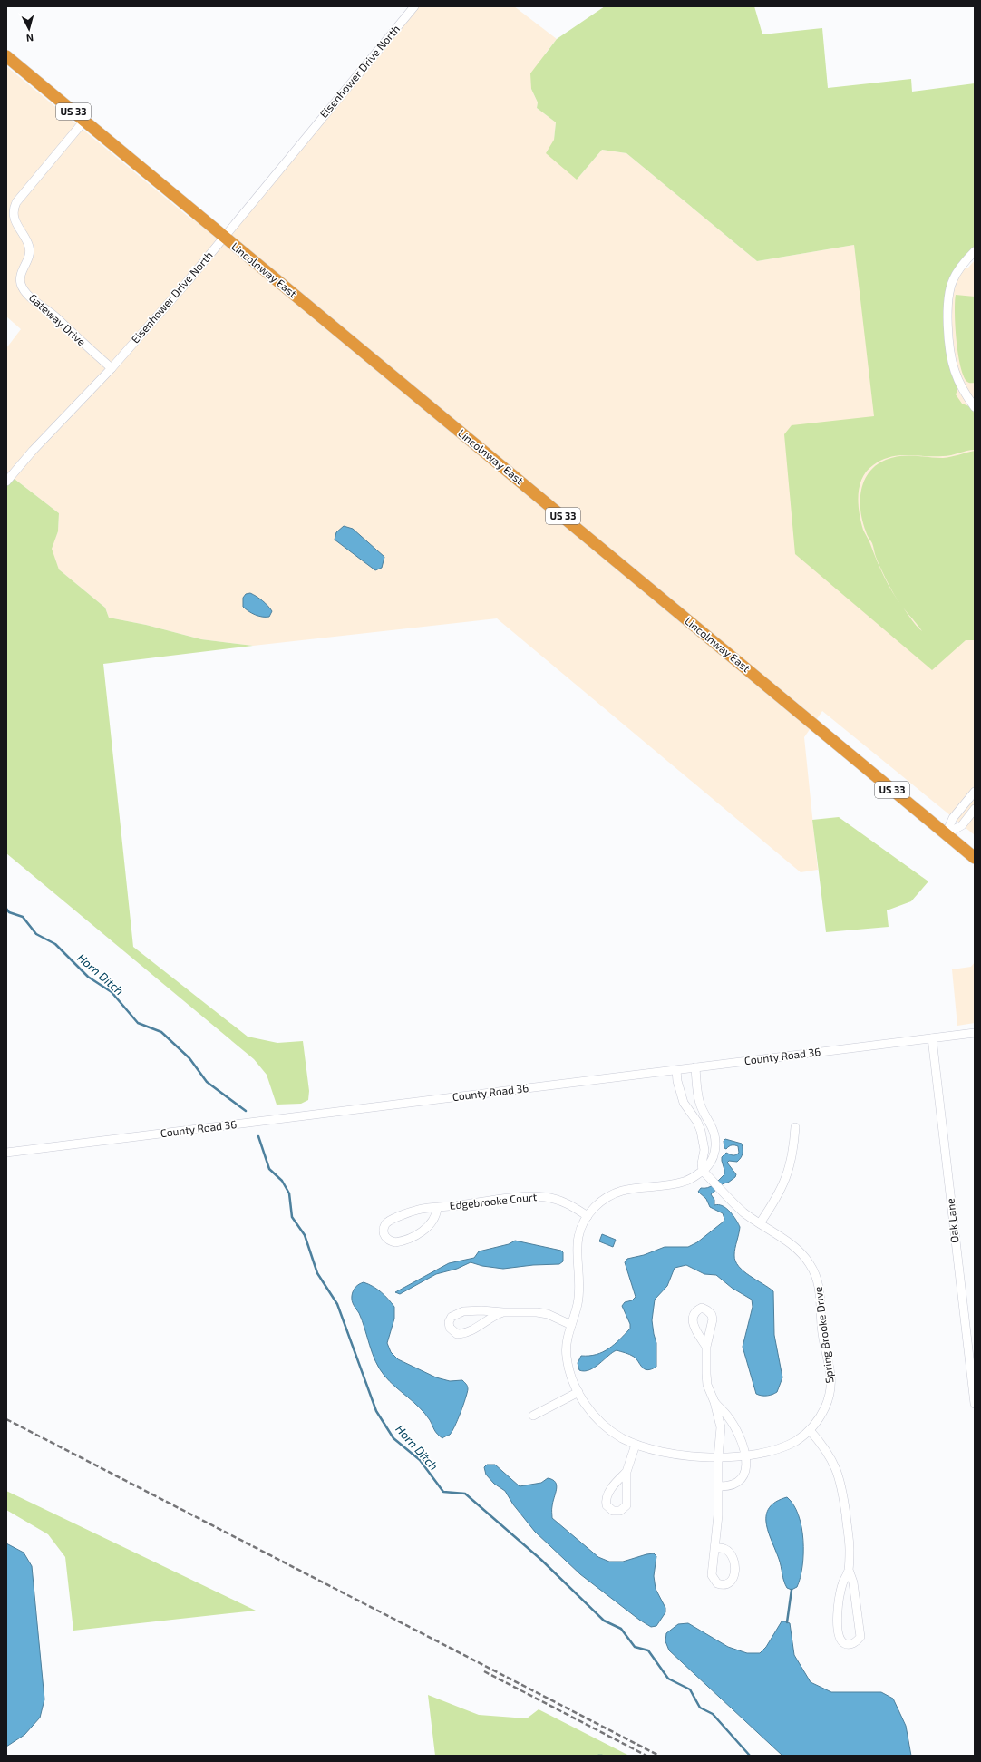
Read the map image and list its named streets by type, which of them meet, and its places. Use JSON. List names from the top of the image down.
{
  "streets": {
    "highway": ["US 33", "Lincolnway East"],
    "street": [
      "Eisenhower Drive North",
      "Gateway Drive",
      "County Road 36",
      "Edgebrooke Court",
      "Oak Lane",
      "Spring Brooke Drive"
    ]
  },
  "crossings": [
    ["Eisenhower Drive North", "Lincolnway East"],
    ["Eisenhower Drive North", "Gateway Drive"],
    ["Lincolnway East", "Gateway Drive"],
    ["County Road 36", "Oak Lane"],
    ["County Road 36", "Spring Brooke Drive"],
    ["Edgebrooke Court", "Spring Brooke Drive"]
  ],
  "water": ["Horn Ditch"],
  "north": "bottom"
}
